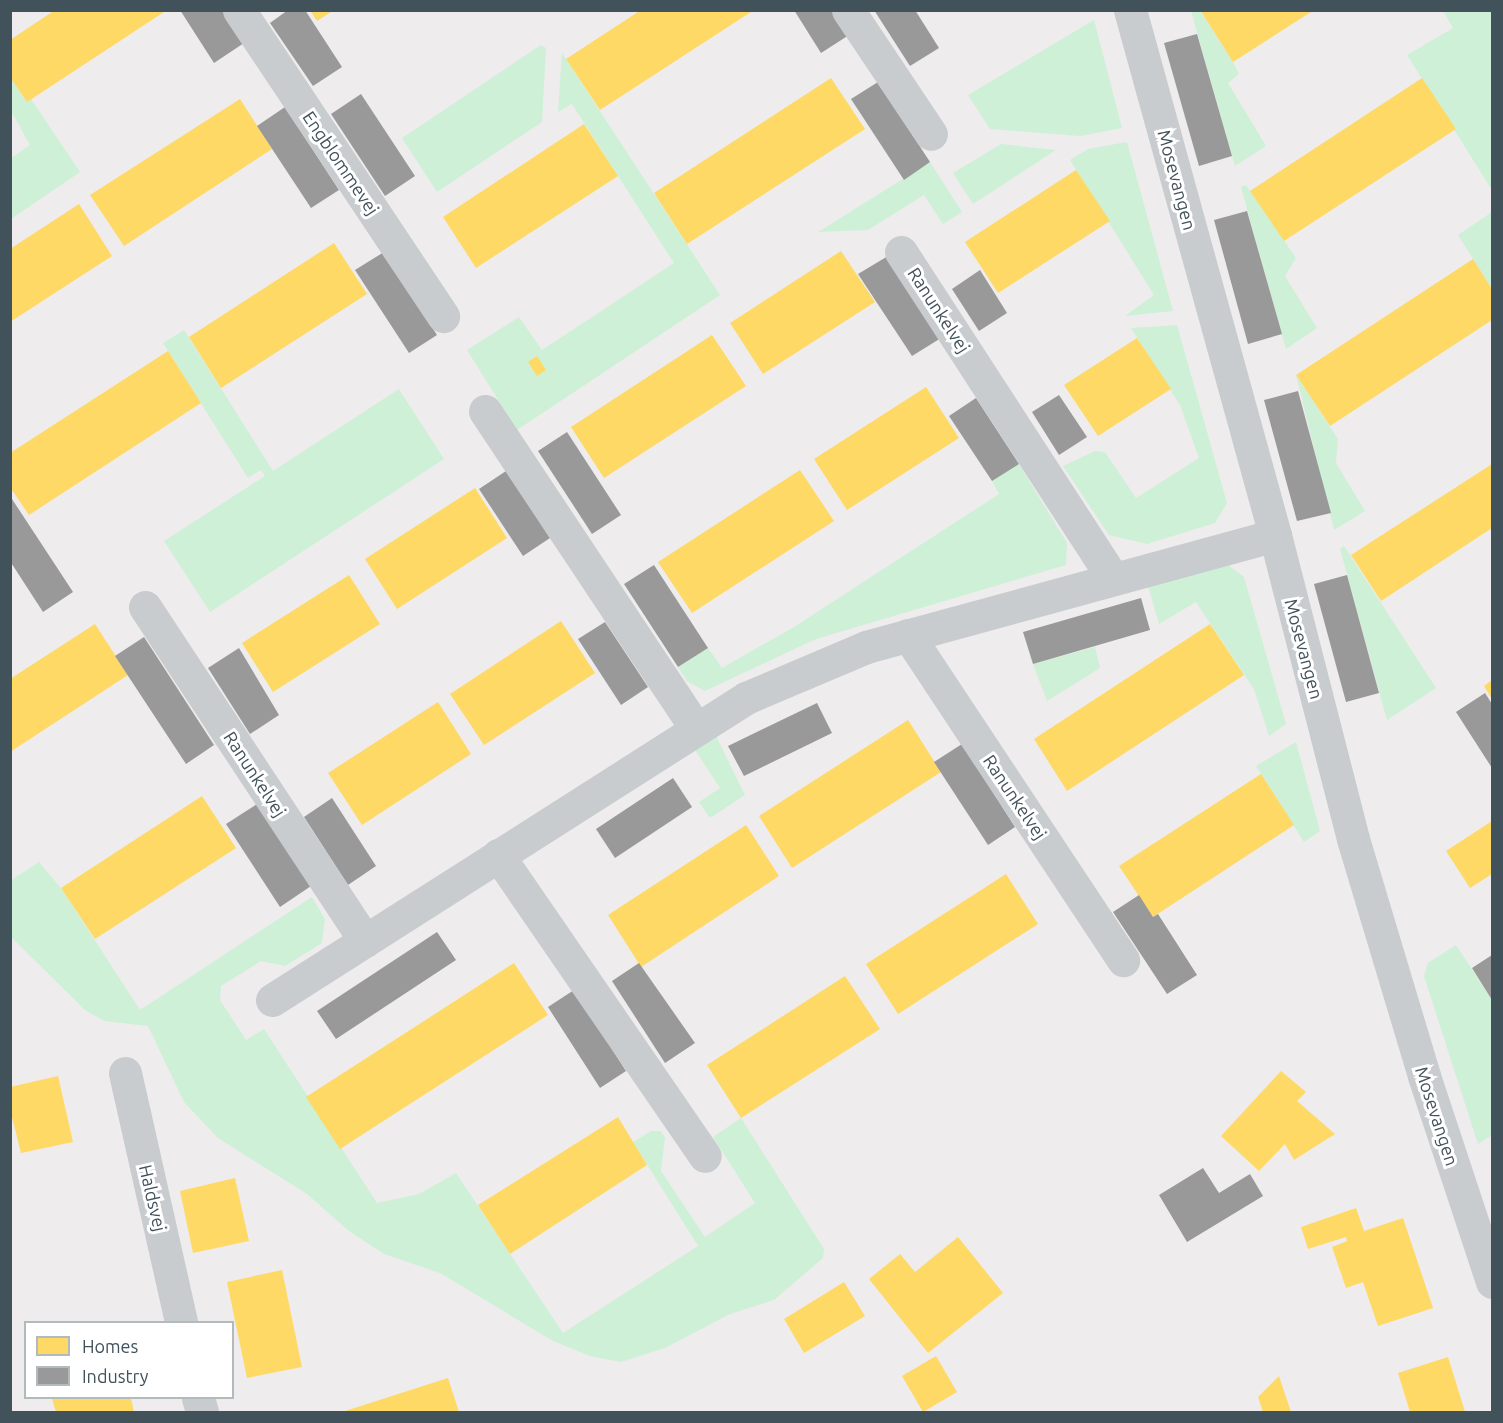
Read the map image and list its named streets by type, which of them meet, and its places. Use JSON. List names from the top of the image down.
{
  "streets": {
    "street": [
      "Engblommevej",
      "Mosevangen",
      "Ranunkelvej",
      "Haldsvej"
    ]
  },
  "legend": ["Homes", "Industry"]
}
